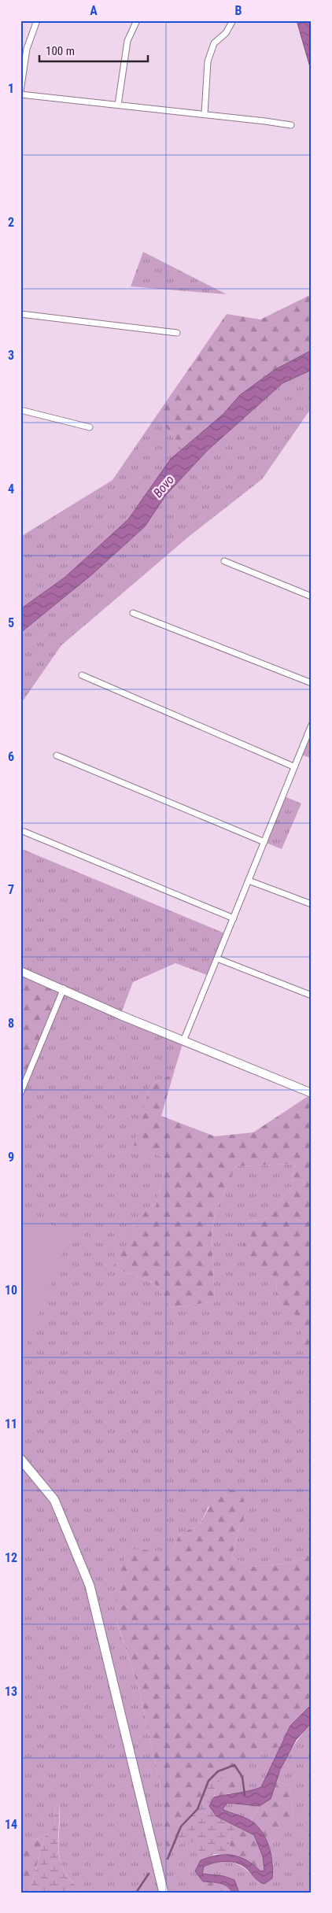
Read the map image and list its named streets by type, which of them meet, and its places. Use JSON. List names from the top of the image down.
{
  "water": ["Bovo"],
  "scale_bar": "100 m",
  "grid": {
    "columns": ["A", "B"],
    "rows": [
      "1",
      "2",
      "3",
      "4",
      "5",
      "6",
      "7",
      "8",
      "9",
      "10",
      "11",
      "12",
      "13",
      "14"
    ]
  }
}
